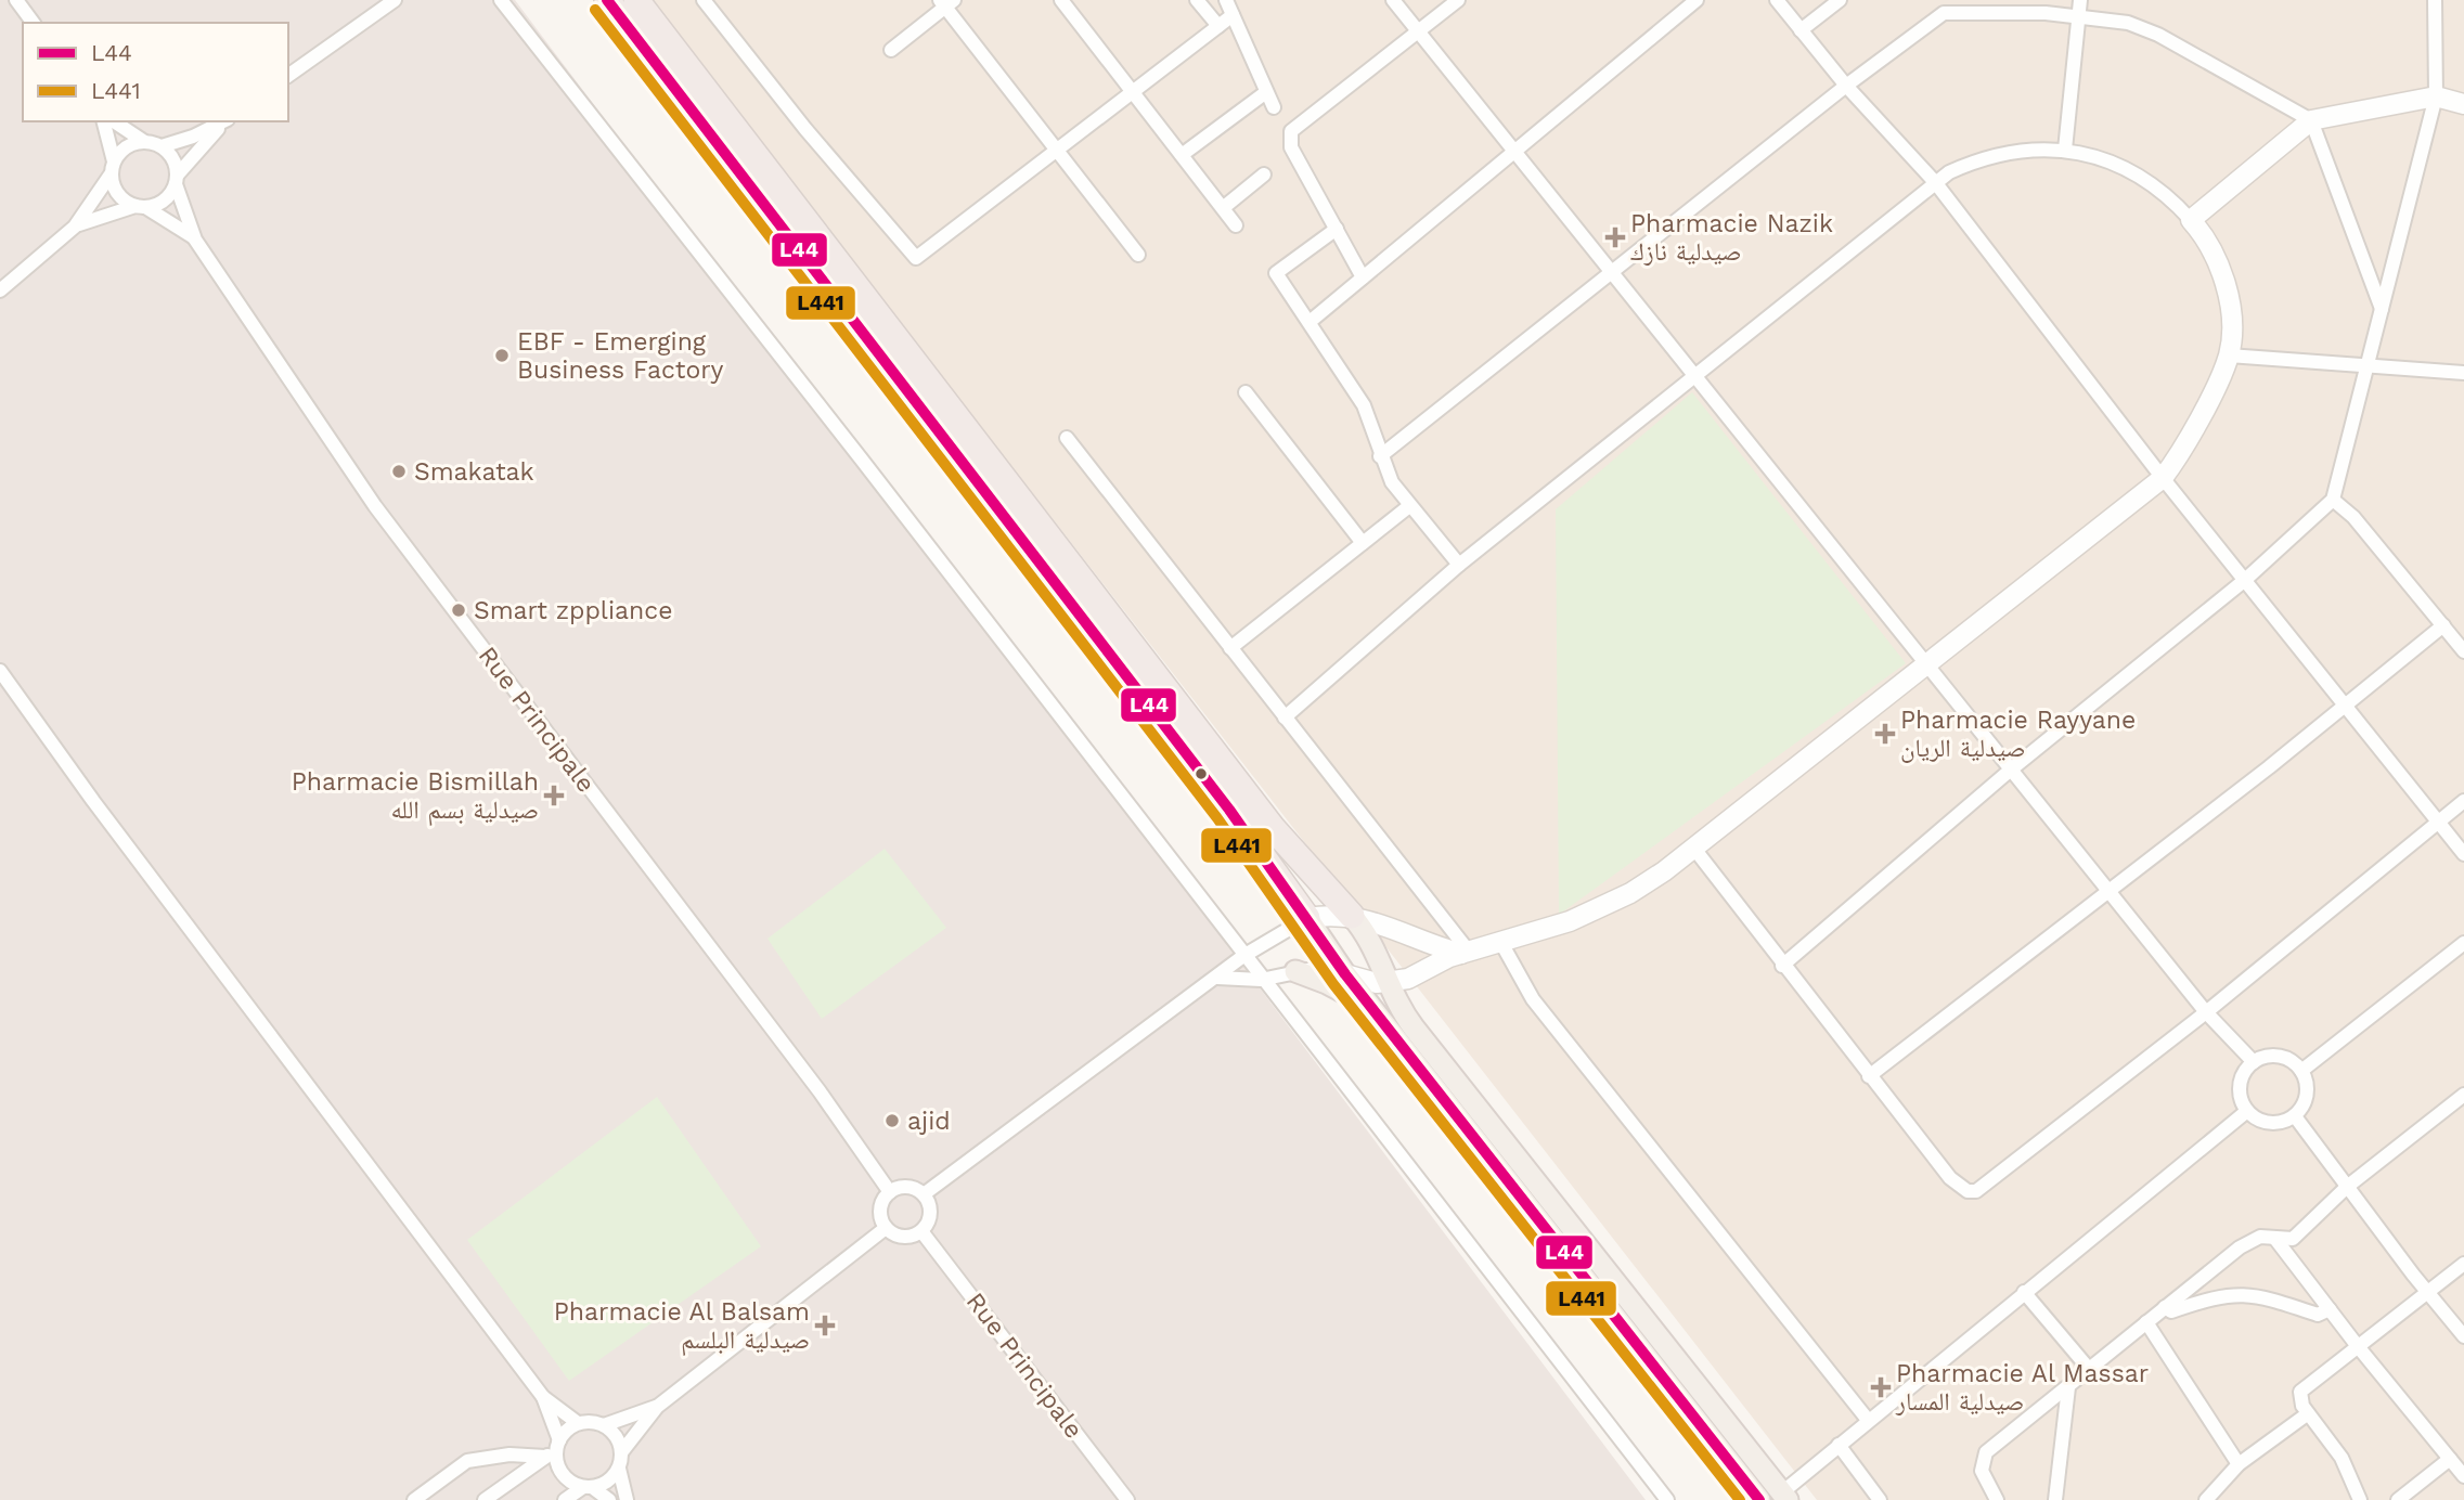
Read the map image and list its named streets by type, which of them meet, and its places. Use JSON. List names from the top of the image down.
{
  "streets": {
    "street": ["Rue Principale"]
  },
  "places": {
    "health": [
      "Pharmacie Nazik صيدلية نازك",
      "Pharmacie Rayyane صيدلية الريان",
      "Pharmacie Bismillah صيدلية بسم الله",
      "Pharmacie Al Balsam صيدلية البلسم",
      "Pharmacie Al Massar صيدلية المسار"
    ],
    "other": [
      "EBF - Emerging Business Factory",
      "Smakatak",
      "Smart zppliance",
      "ajid"
    ]
  },
  "lines": ["transit line L44", "transit line L441"],
  "legend": ["L44", "L441"]
}
